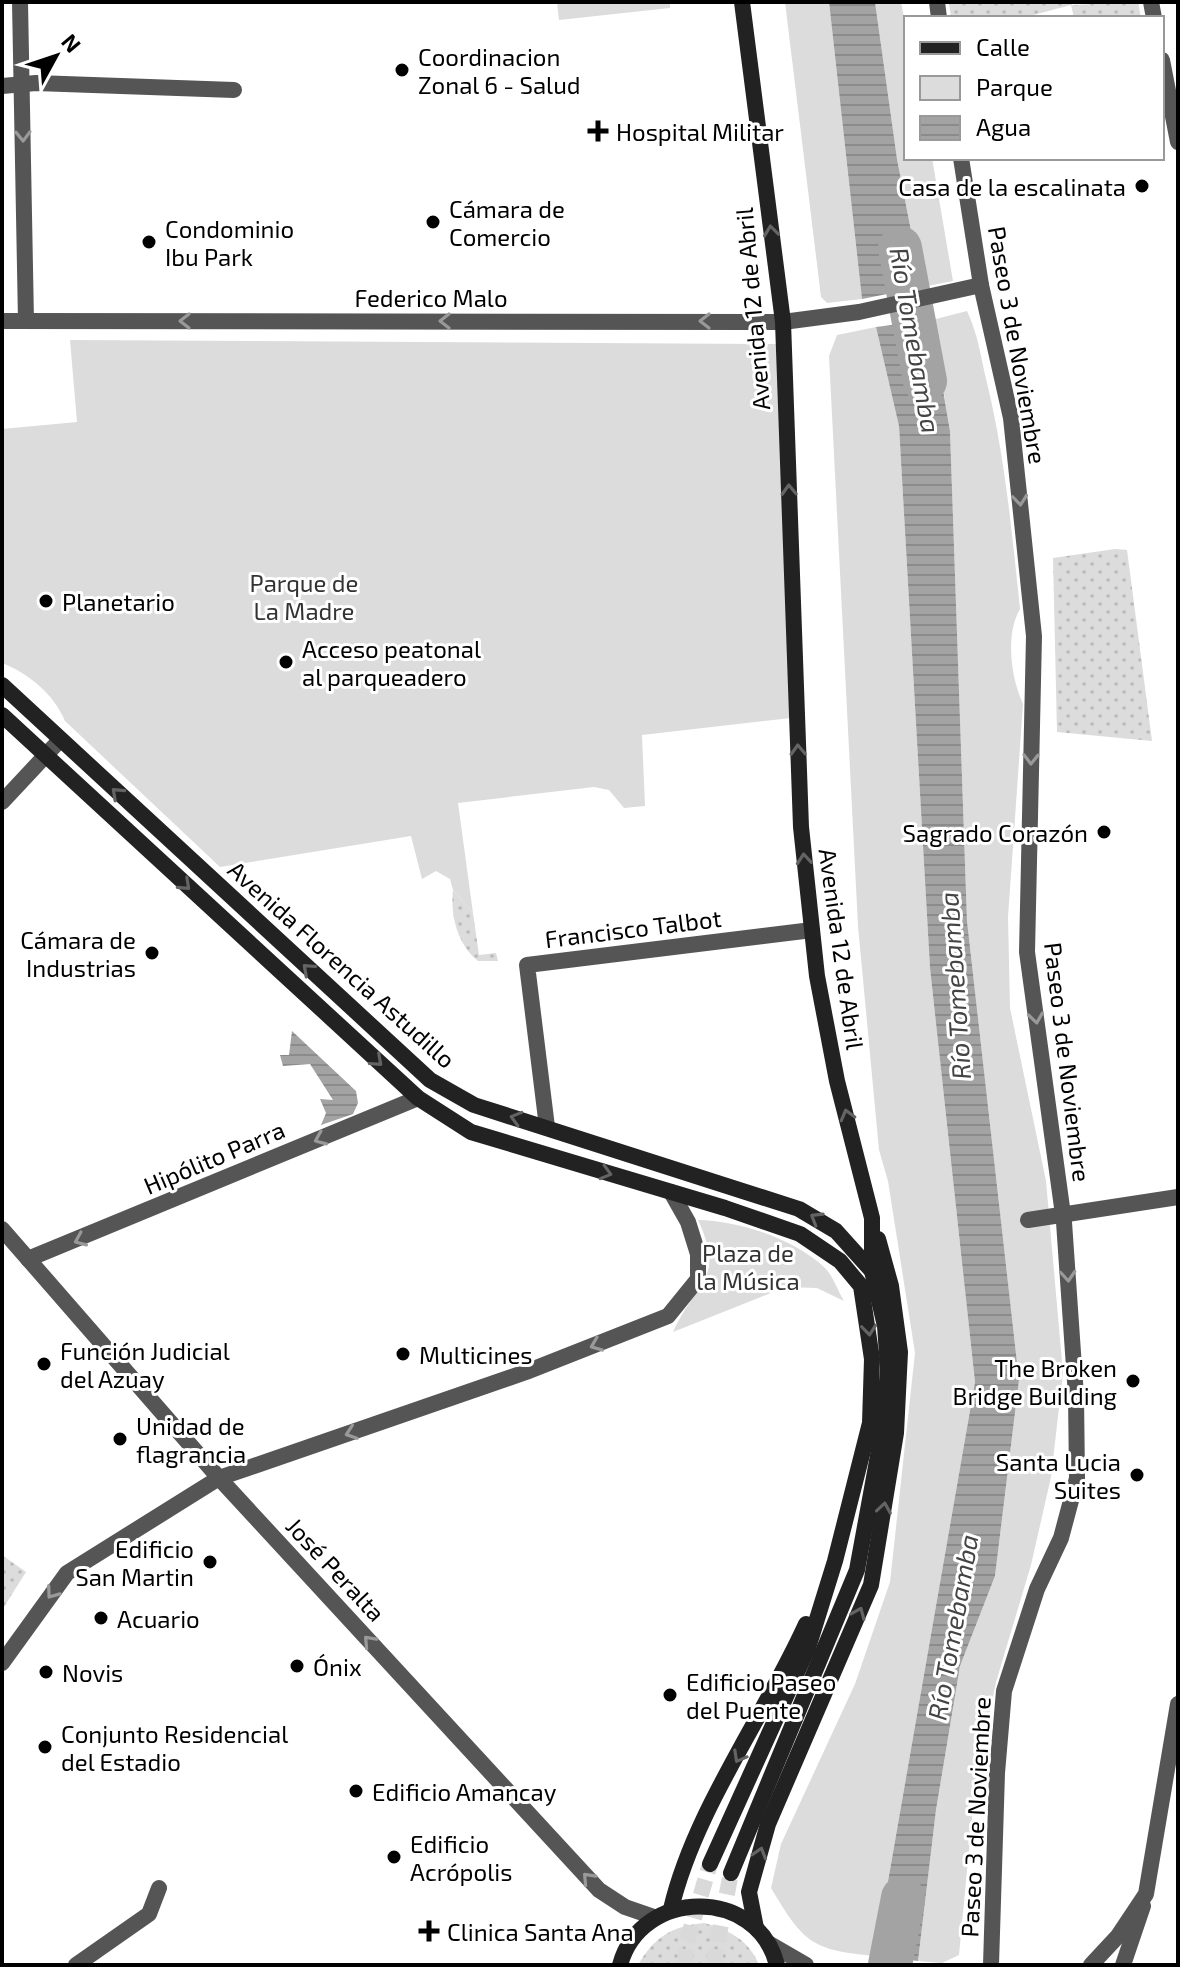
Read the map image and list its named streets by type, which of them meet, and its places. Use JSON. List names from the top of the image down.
{
  "streets": {
    "main road": ["Avenida 12 de Abril", "Avenida Florencia Astudillo"],
    "street": [
      "Federico Malo",
      "Paseo 3 de Noviembre",
      "Francisco Talbot",
      "Hipólito Parra",
      "José Peralta"
    ]
  },
  "crossings": [
    ["Federico Malo", "Avenida 12 de Abril"],
    ["Federico Malo", "Paseo 3 de Noviembre"],
    ["Avenida 12 de Abril", "Francisco Talbot"],
    ["Avenida 12 de Abril", "Avenida Florencia Astudillo"],
    ["Francisco Talbot", "Avenida Florencia Astudillo"],
    ["Avenida Florencia Astudillo", "Hipólito Parra"],
    ["Hipólito Parra", "José Peralta"]
  ],
  "one_way": [
    "Federico Malo",
    "Avenida 12 de Abril",
    "Paseo 3 de Noviembre",
    "Hipólito Parra",
    "José Peralta"
  ],
  "water": ["Río Tomebamba"],
  "parks": ["Parque de La Madre", "Plaza de la Música"],
  "places": {
    "other": [
      "Coordinacion Zonal 6 - Salud",
      "Casa de la escalinata",
      "Cámara de Comercio",
      "Condominio Ibu Park",
      "Planetario",
      "Acceso peatonal al parqueadero",
      "Sagrado Corazón",
      "Cámara de Industrias",
      "Multicines",
      "Función Judicial del Azuay",
      "The Broken Bridge Building",
      "Unidad de flagrancia",
      "Santa Lucia Suites",
      "Edificio San Martin",
      "Acuario",
      "Ónix",
      "Novis",
      "Edificio Paseo del Puente",
      "Conjunto Residencial del Estadio",
      "Edificio Amancay",
      "Edificio Acrópolis"
    ],
    "health": ["Hospital Militar", "Clinica Santa Ana"]
  },
  "legend": ["Calle", "Parque", "Agua"],
  "north": "top right"
}
